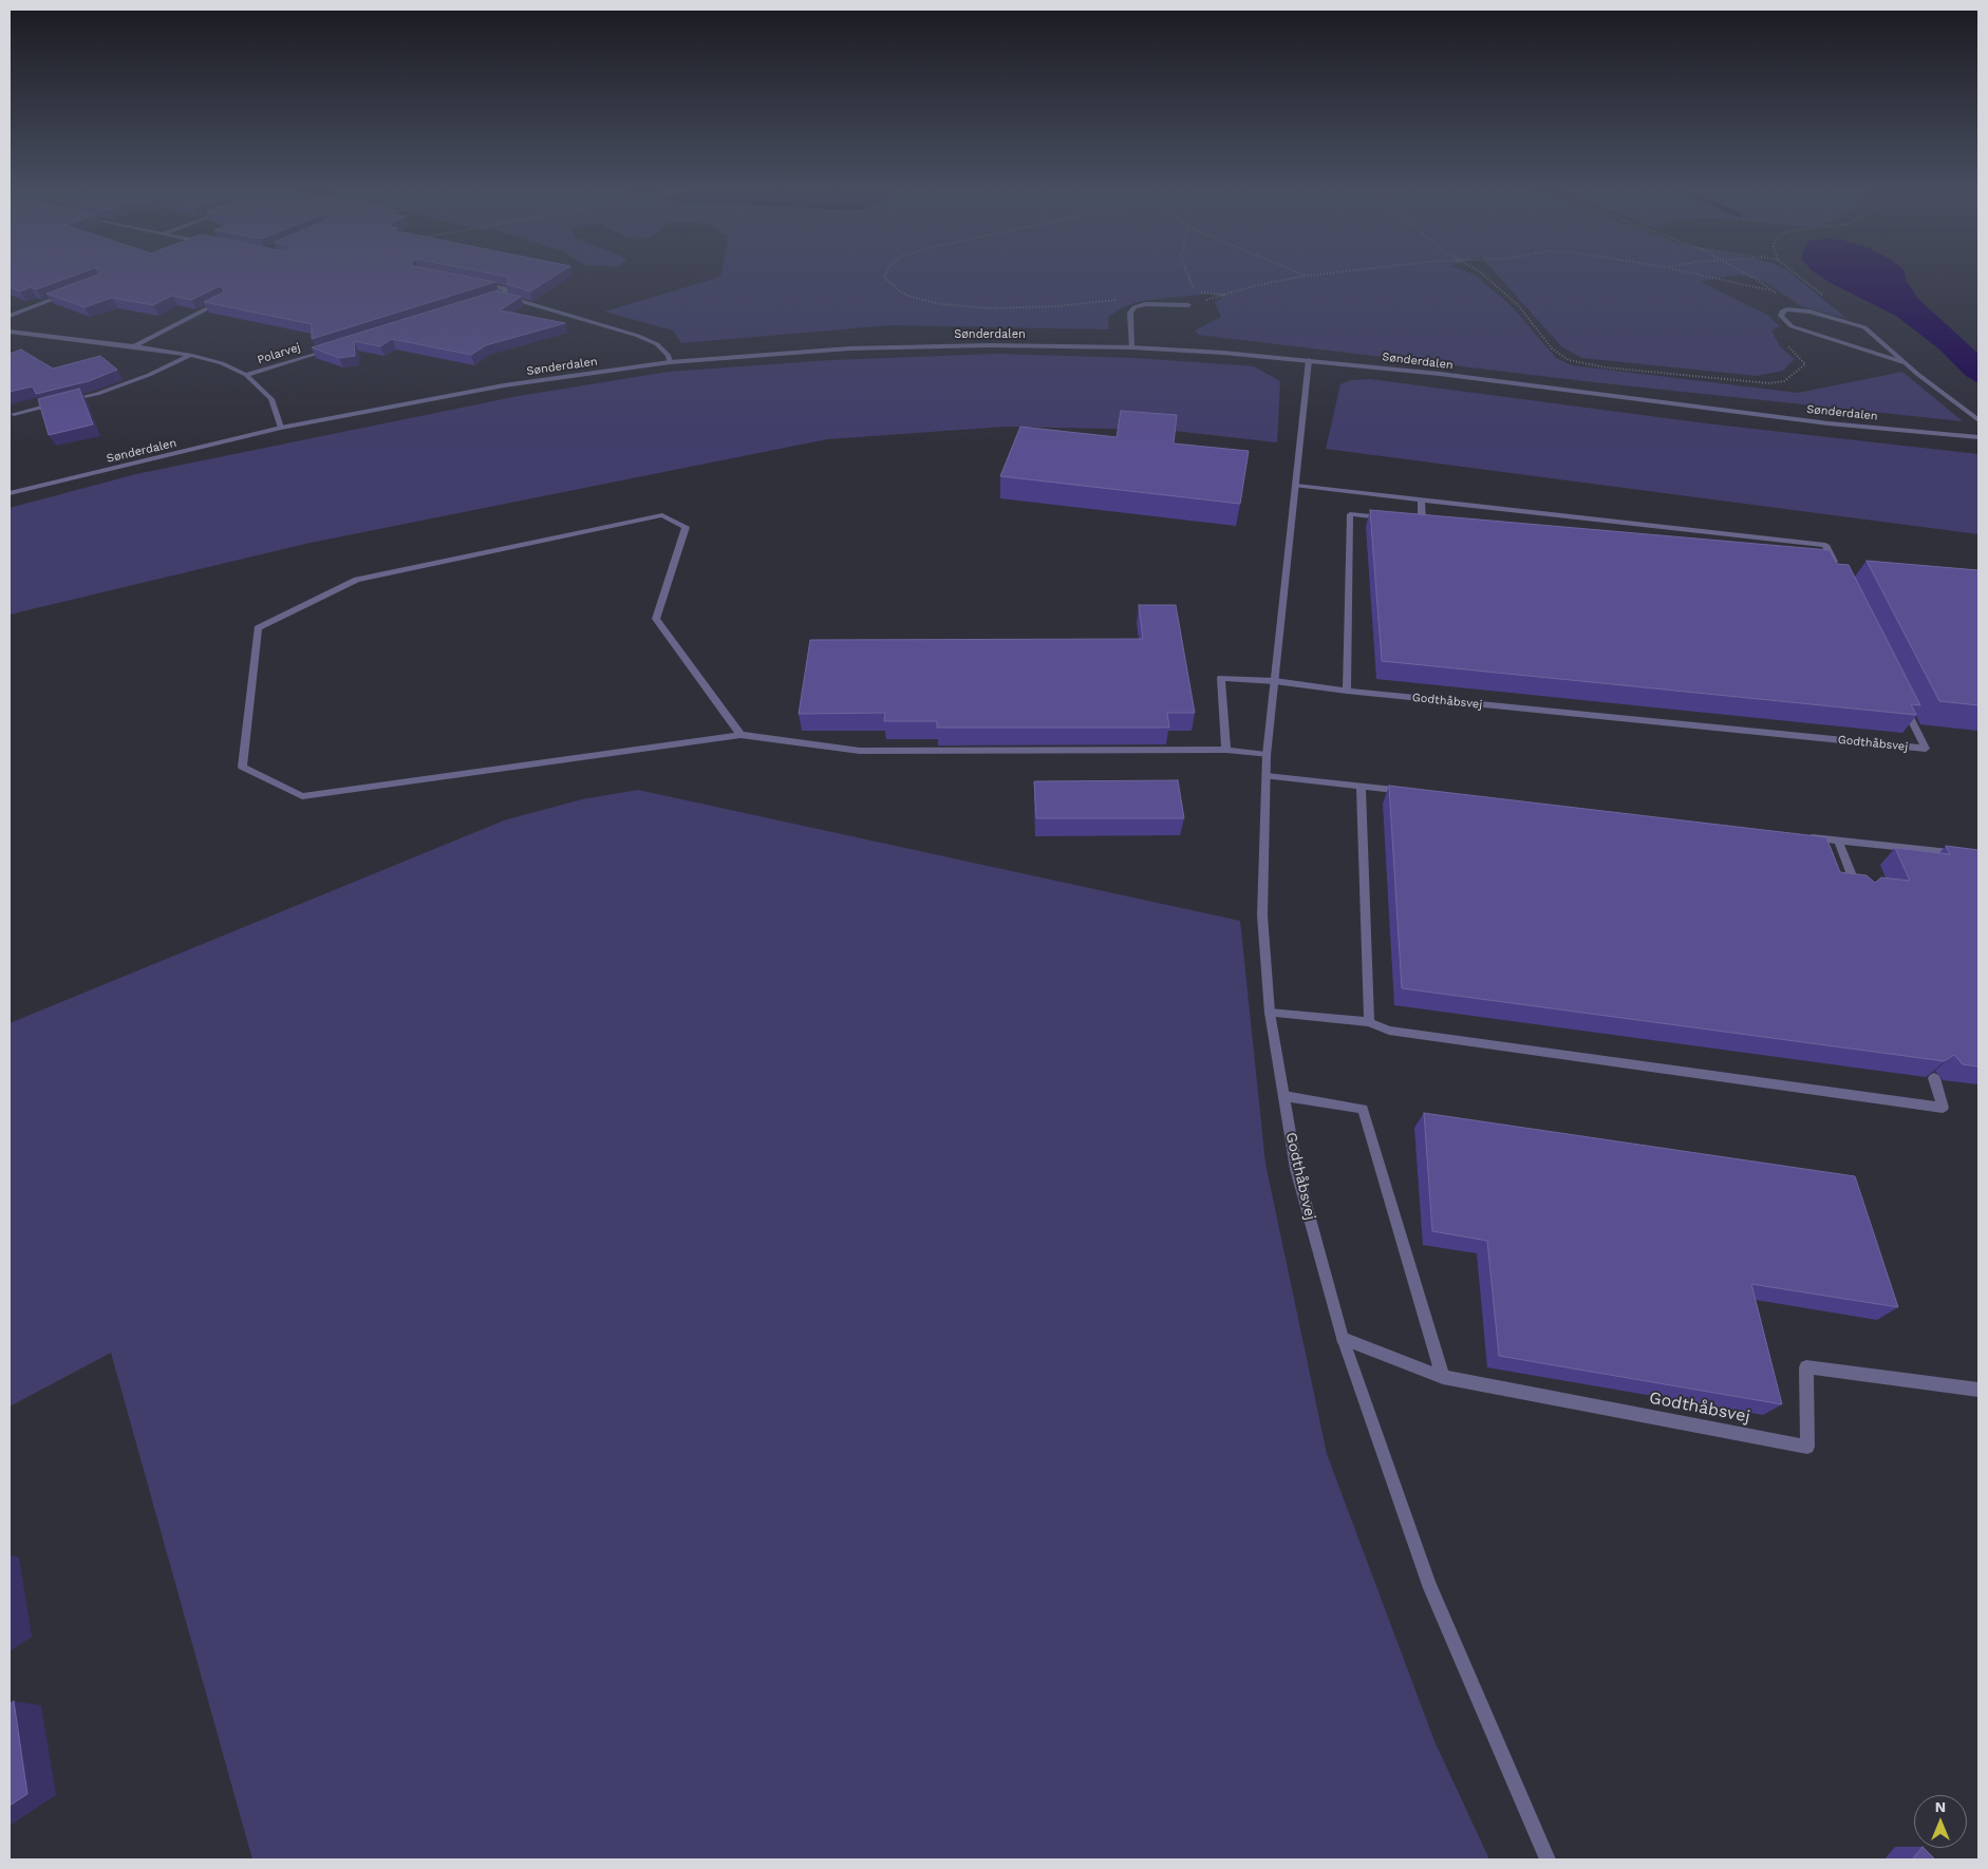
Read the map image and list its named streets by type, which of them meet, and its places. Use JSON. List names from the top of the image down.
{
  "streets": {
    "street": ["Sønderdalen", "Polarvej", "Godthåbsvej"]
  },
  "crossings": [
    ["Sønderdalen", "Polarvej"],
    ["Sønderdalen", "Godthåbsvej"]
  ],
  "north": "top"
}
